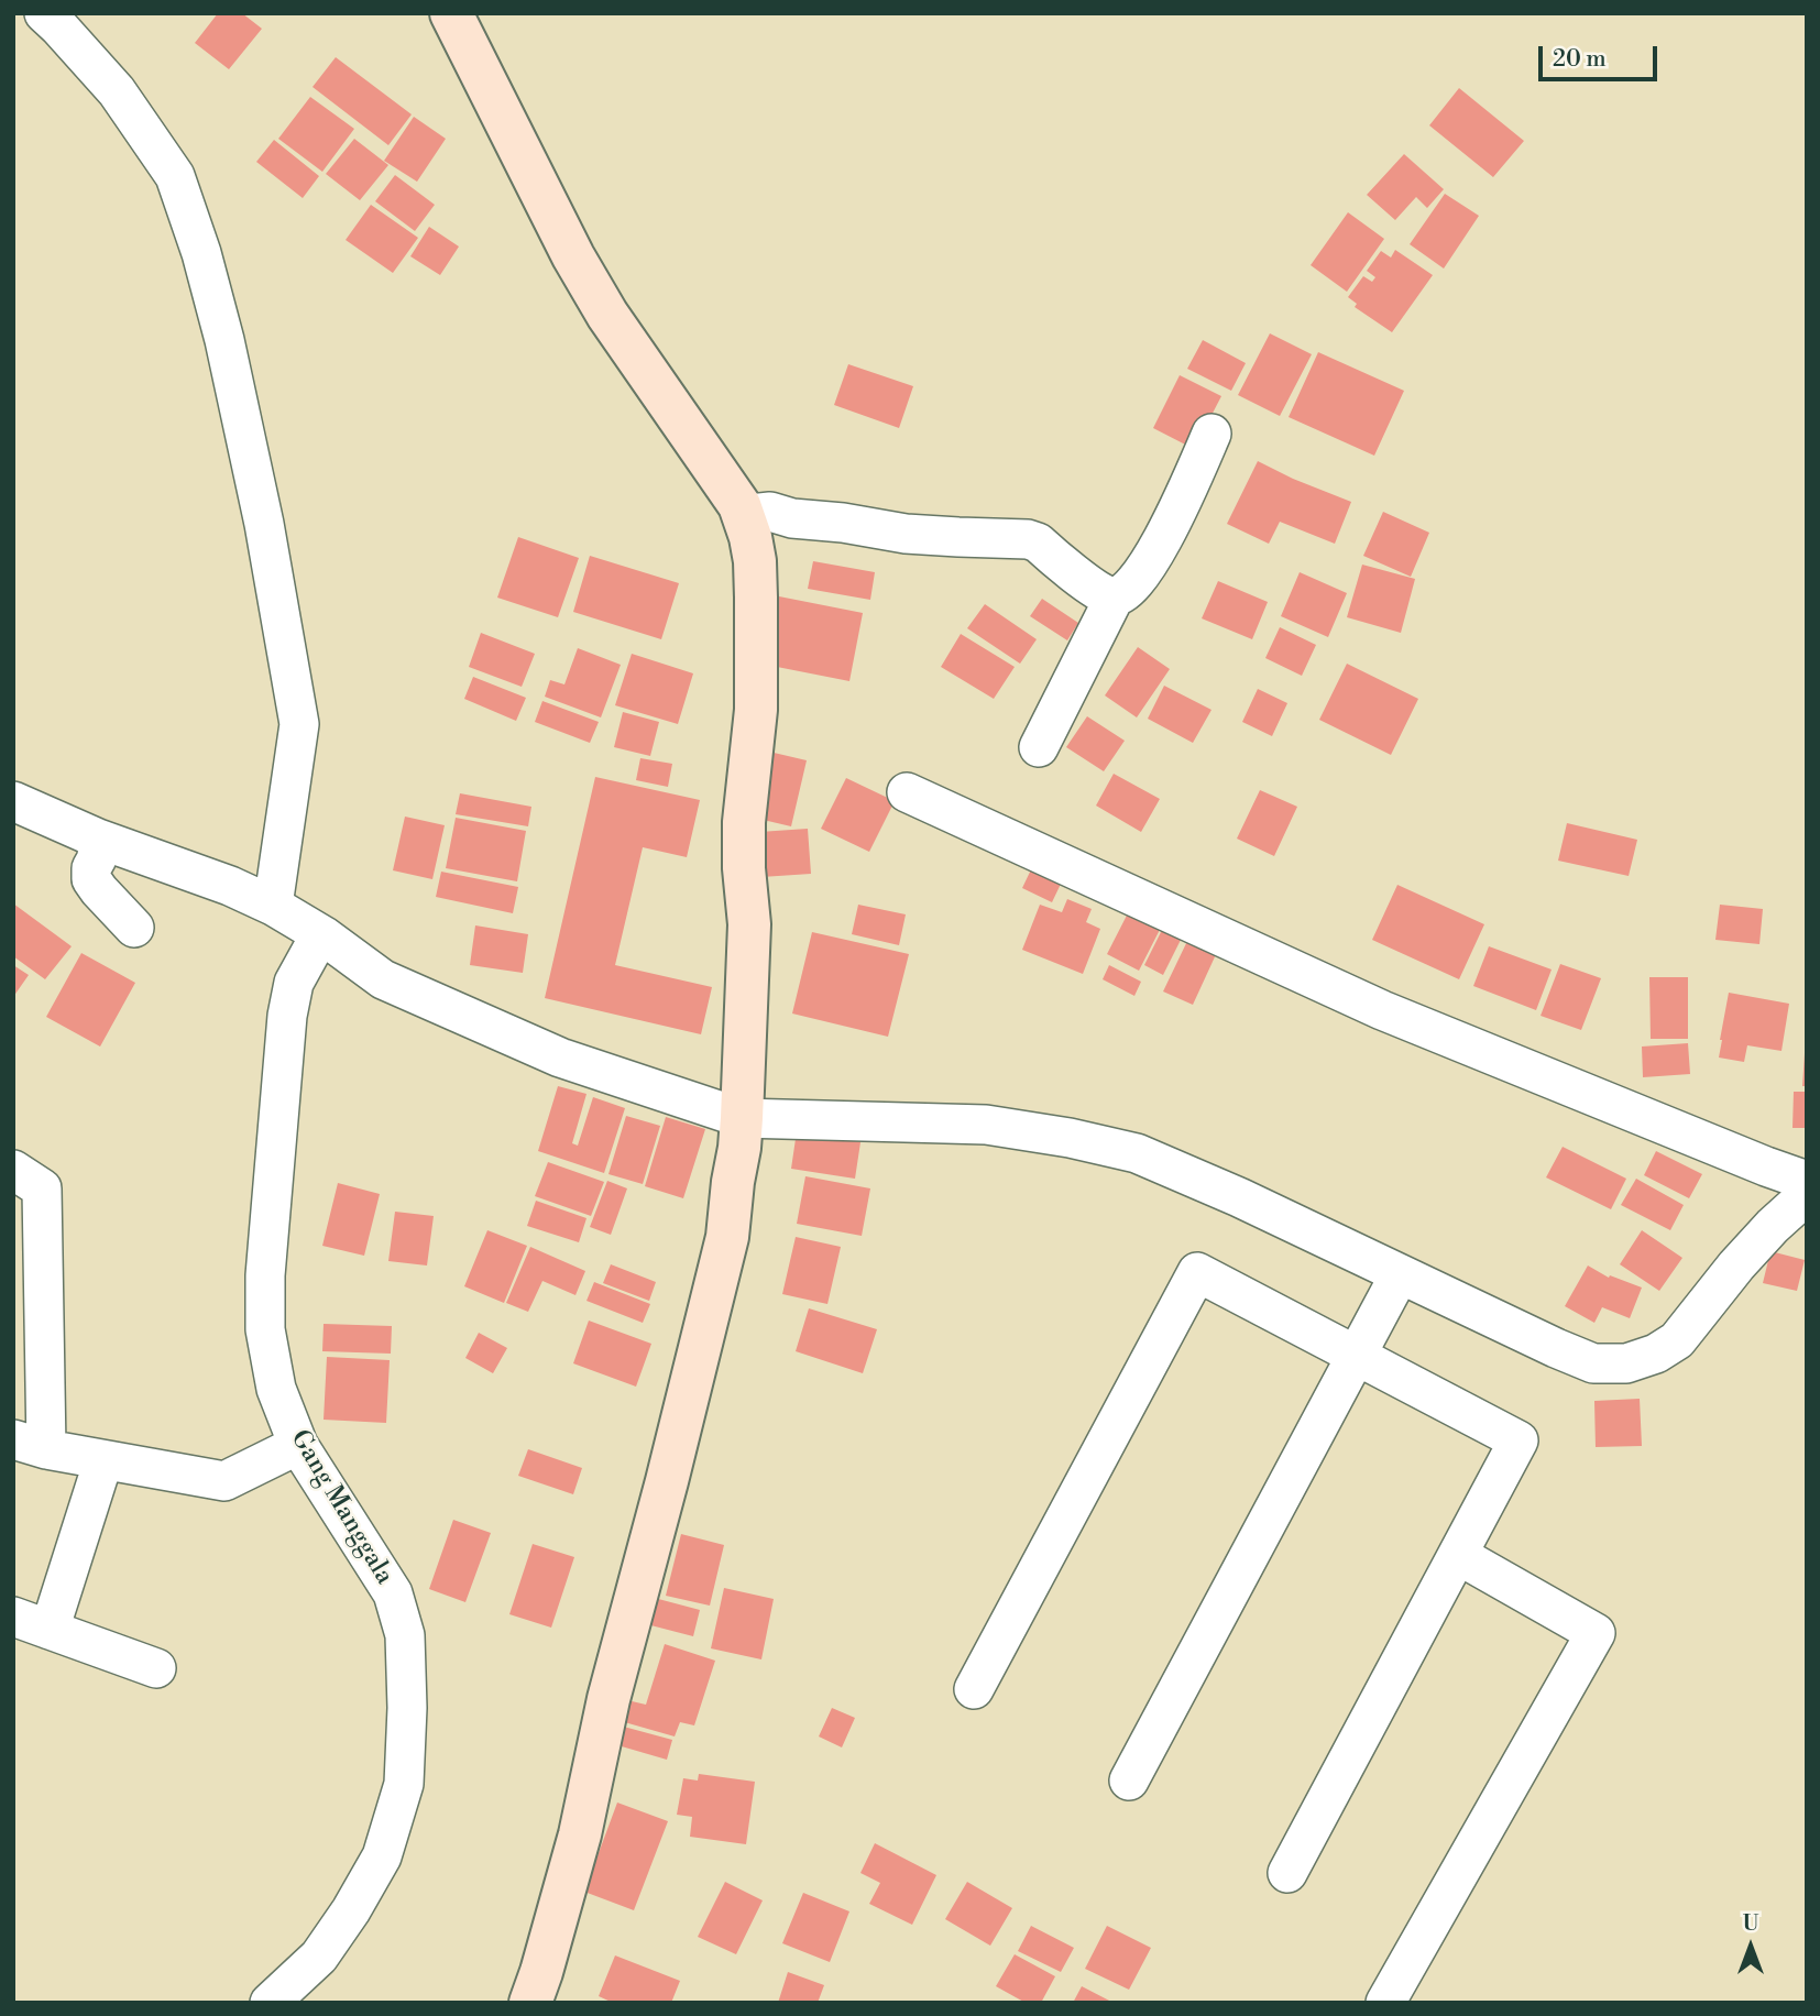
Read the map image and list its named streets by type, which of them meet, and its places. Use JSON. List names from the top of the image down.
{
  "streets": {
    "street": ["Gang Manggala"]
  },
  "scale_bar": "20 m",
  "north": "top"
}
